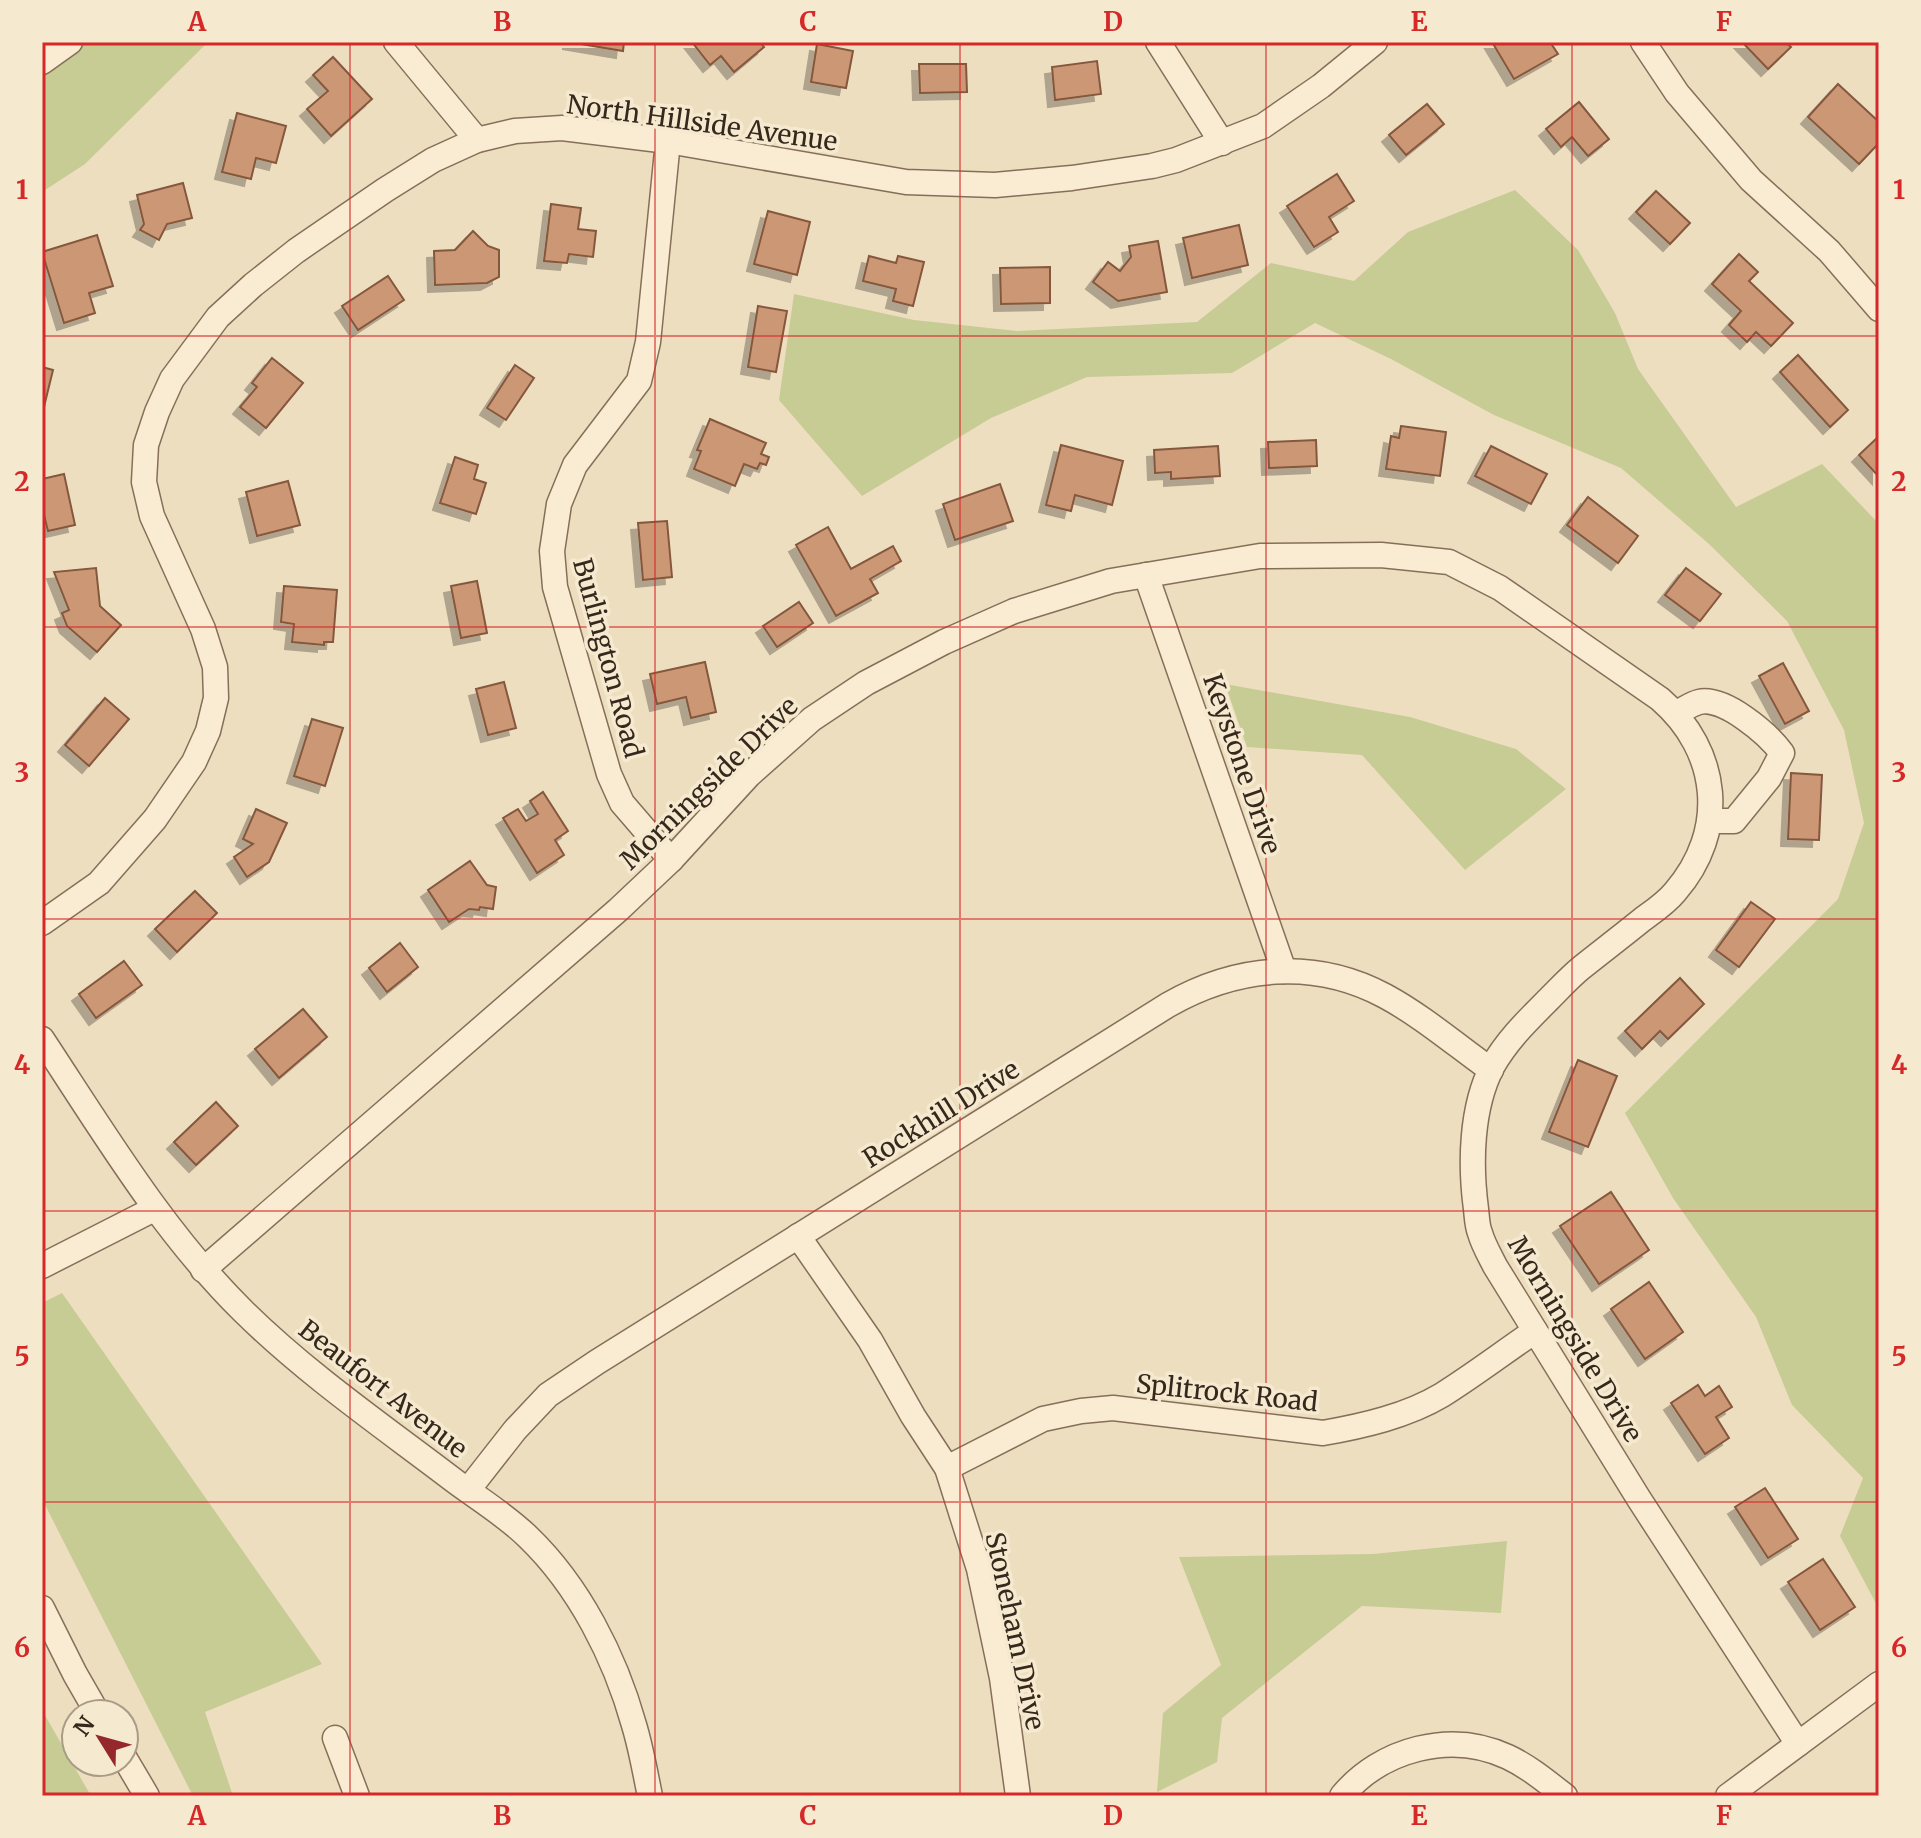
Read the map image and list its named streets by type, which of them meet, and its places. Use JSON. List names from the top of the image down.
{
  "streets": {
    "street": [
      "North Hillside Avenue",
      "Burlington Road",
      "Keystone Drive",
      "Morningside Drive",
      "Rockhill Drive",
      "Beaufort Avenue",
      "Splitrock Road",
      "Stoneham Drive"
    ]
  },
  "crossings": [
    ["North Hillside Avenue", "Burlington Road"],
    ["Burlington Road", "Morningside Drive"],
    ["Keystone Drive", "Morningside Drive"],
    ["Keystone Drive", "Rockhill Drive"],
    ["Morningside Drive", "Rockhill Drive"],
    ["Morningside Drive", "Beaufort Avenue"],
    ["Morningside Drive", "Splitrock Road"],
    ["Rockhill Drive", "Beaufort Avenue"],
    ["Rockhill Drive", "Stoneham Drive"],
    ["Splitrock Road", "Stoneham Drive"]
  ],
  "north": "top left",
  "grid": {
    "columns": [
      "A",
      "B",
      "C",
      "D",
      "E",
      "F"
    ],
    "rows": [
      "1",
      "2",
      "3",
      "4",
      "5",
      "6"
    ]
  }
}
